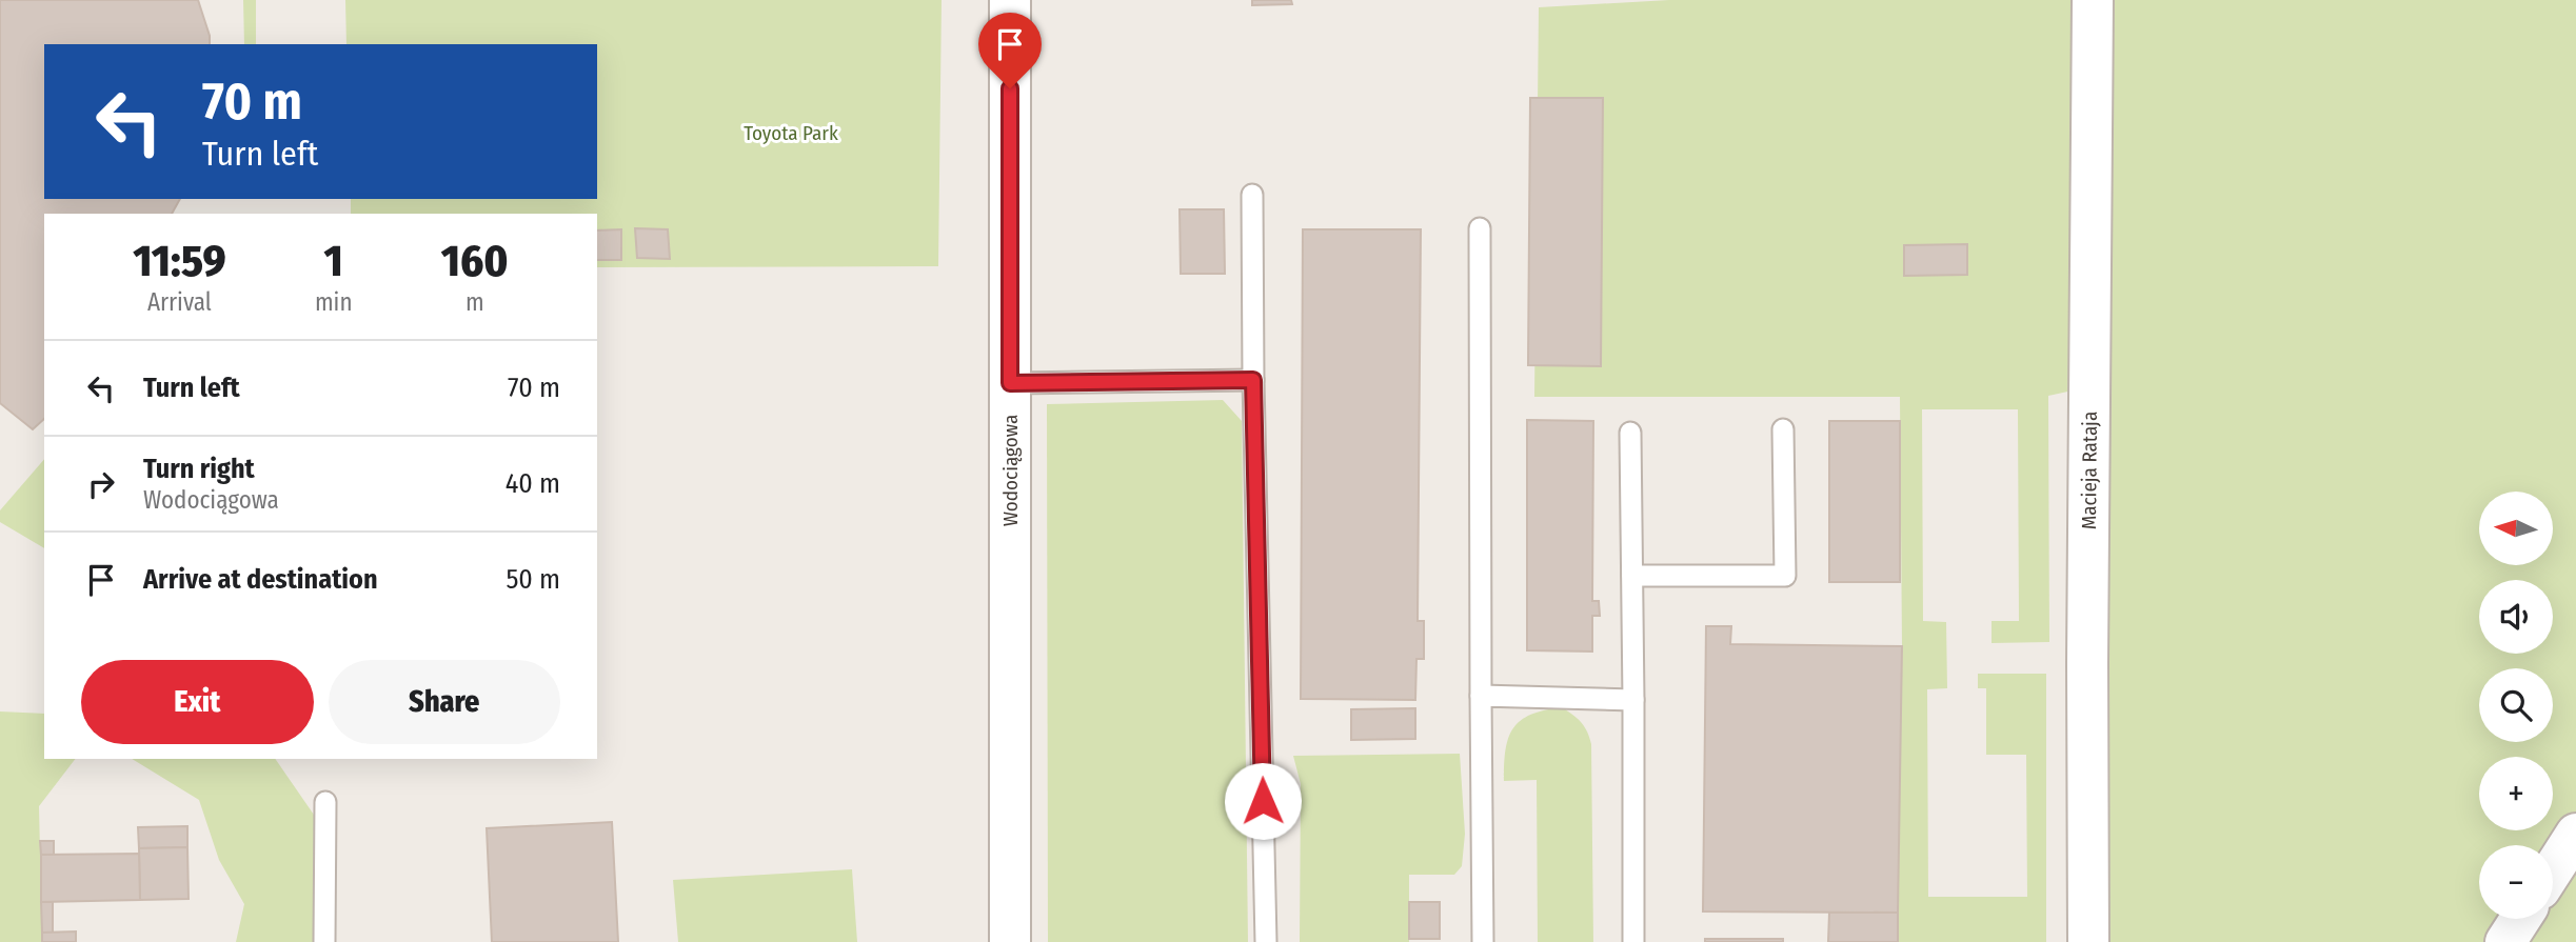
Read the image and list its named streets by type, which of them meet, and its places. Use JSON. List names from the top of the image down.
{
  "streets": {
    "street": ["Wodociągowa", "Macieja Rataja"]
  },
  "parks": ["Toyota Park"],
  "north": "left",
  "page": {
    "turn": ["70 m", "Turn left"],
    "eta": [
      "11:59",
      "Arrival",
      "1",
      "min",
      "160",
      "m"
    ],
    "list": [
      {
        "name": "Turn left",
        "value": "70 m"
      },
      {
        "name": "Turn right",
        "note": "Wodociągowa",
        "value": "40 m"
      },
      {
        "name": "Arrive at destination",
        "value": "50 m"
      }
    ],
    "map_buttons": ["+", "−"],
    "buttons": ["Exit", "Share"]
  }
}
